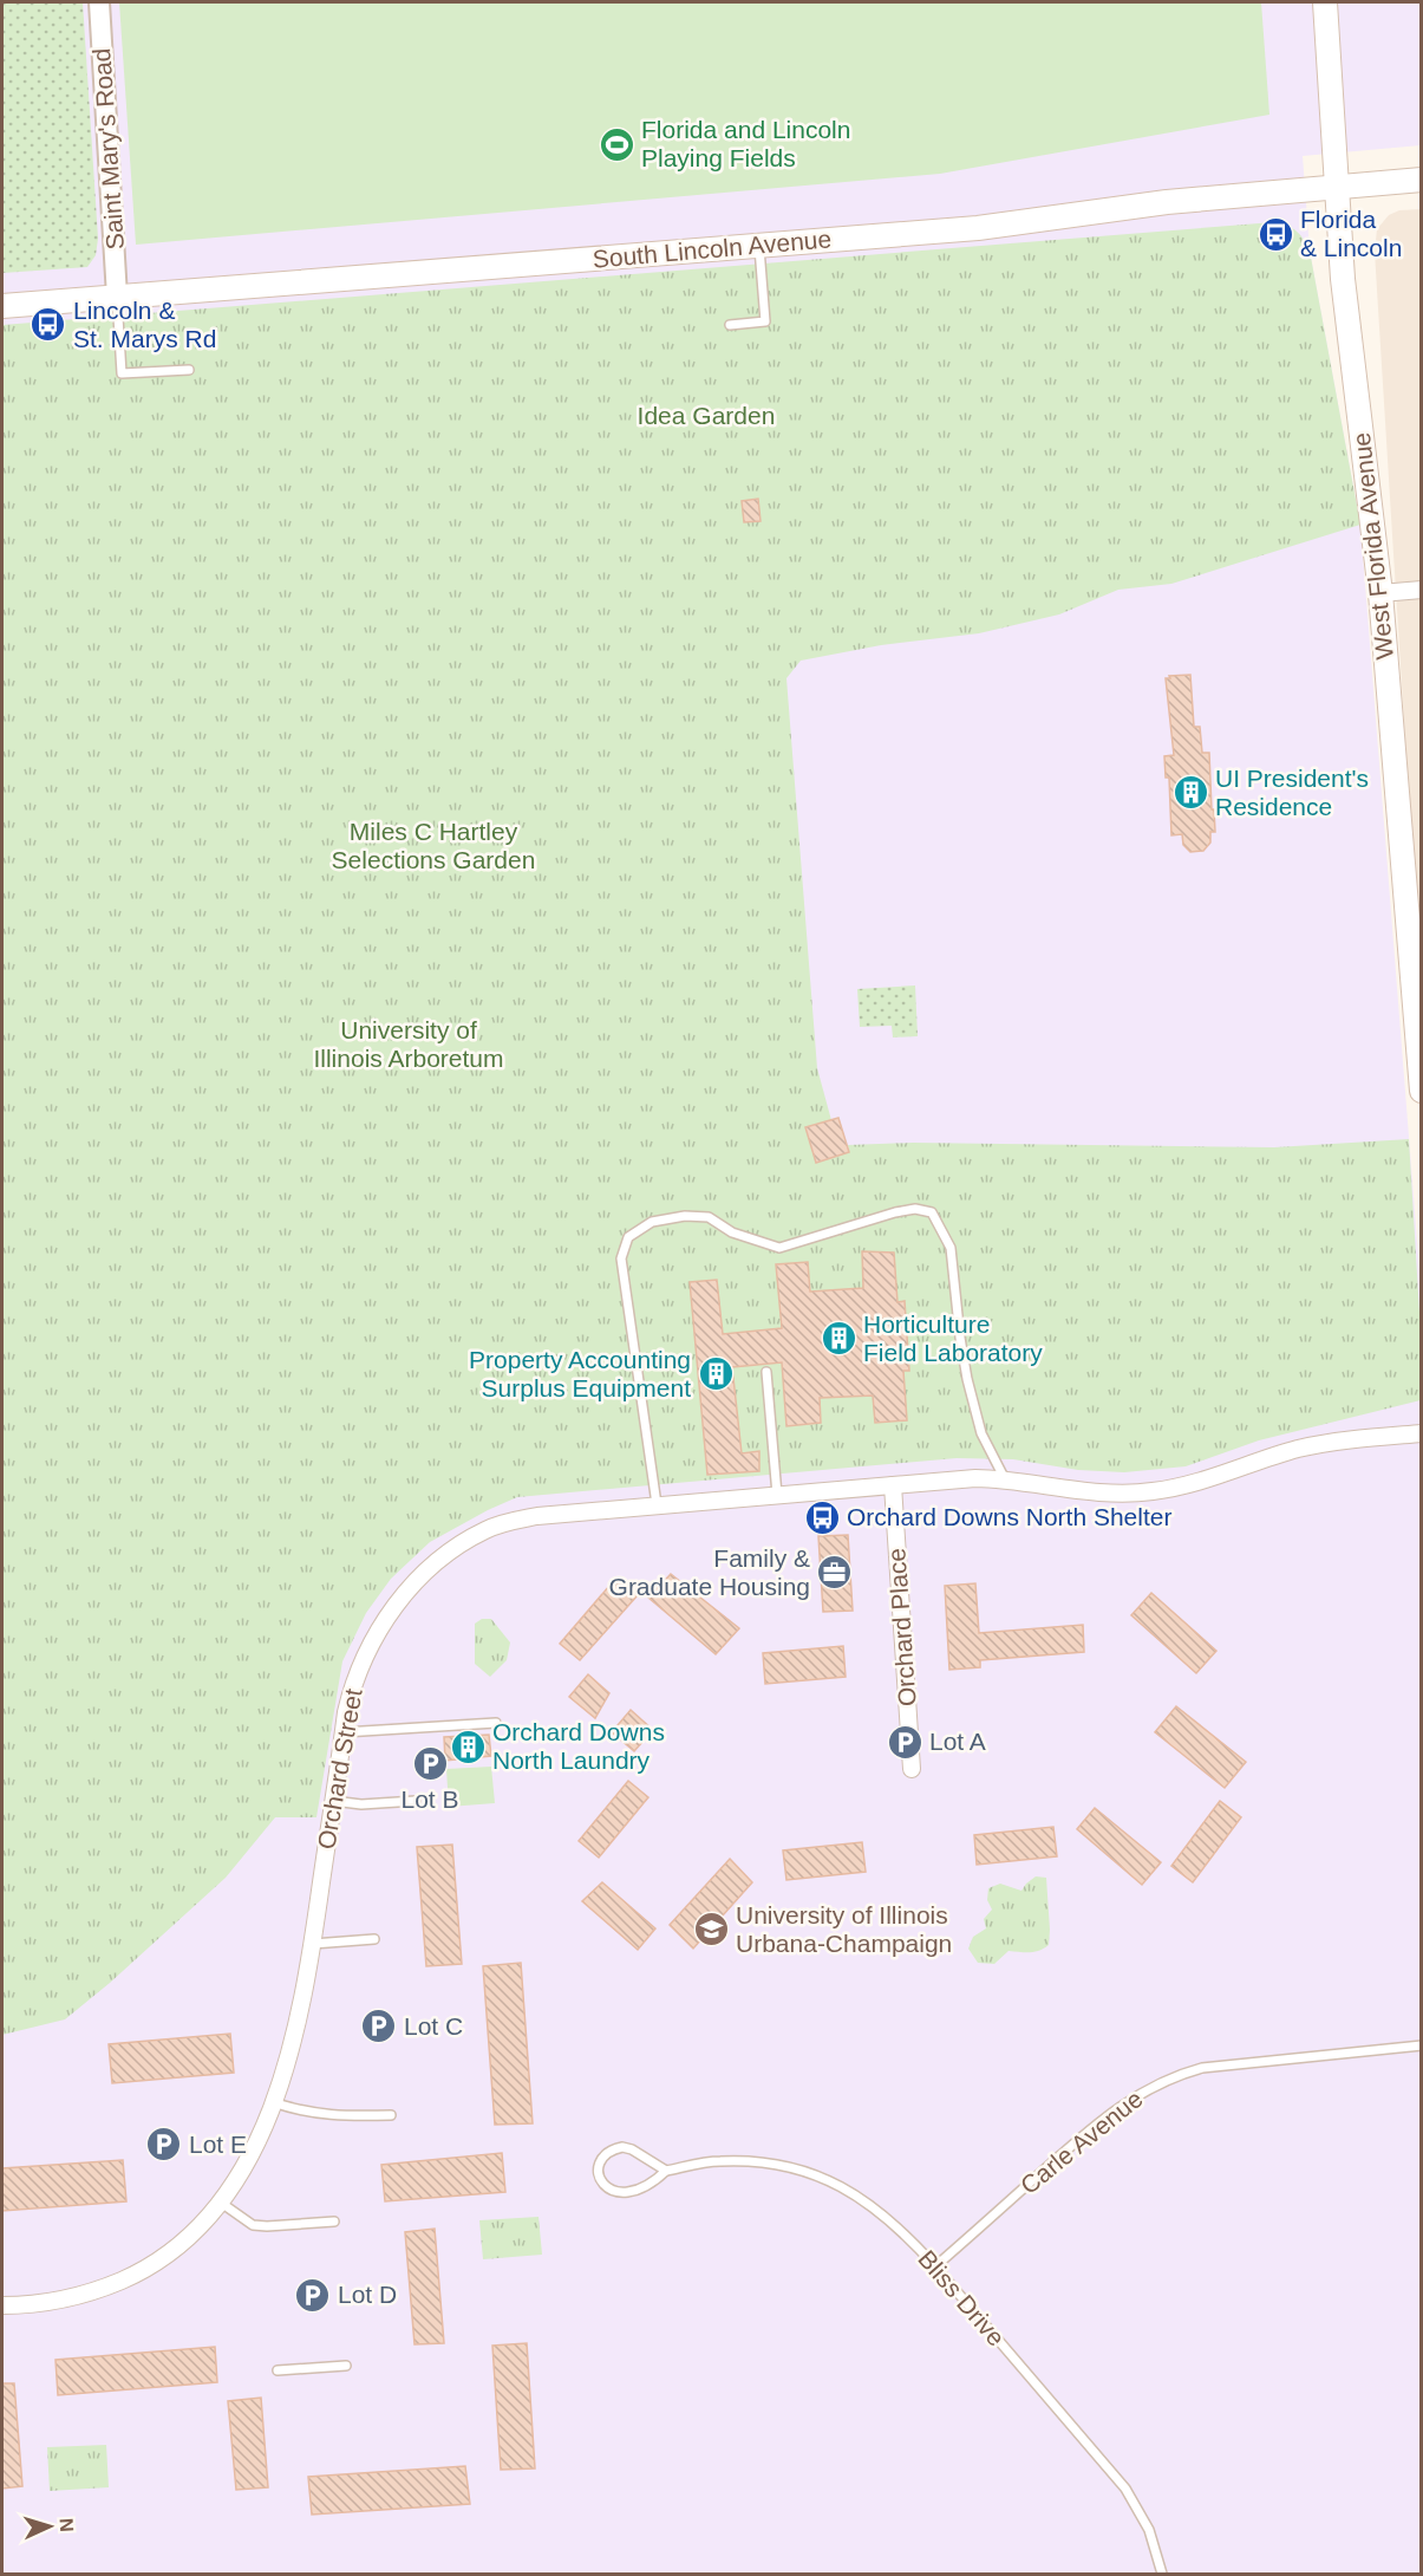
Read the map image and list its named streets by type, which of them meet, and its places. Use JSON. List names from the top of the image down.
{
  "streets": {
    "main road": ["South Lincoln Avenue", "West Florida Avenue"],
    "street": ["Saint Mary's Road", "Orchard Place", "Orchard Street"],
    "lane": ["Carle Avenue", "Bliss Drive"]
  },
  "crossings": [
    ["Saint Mary's Road", "South Lincoln Avenue"],
    ["South Lincoln Avenue", "West Florida Avenue"],
    ["Orchard Place", "Orchard Street"],
    ["Carle Avenue", "Bliss Drive"]
  ],
  "parks": ["Idea Garden", "Miles C Hartley Selections Garden", "University of Illinois Arboretum"],
  "places": {
    "sports": ["Florida and Lincoln Playing Fields"],
    "bus stop": ["Florida & Lincoln", "Lincoln & St. Marys Rd", "Orchard Downs North Shelter"],
    "building": [
      "UI President's Residence",
      "Horticulture Field Laboratory",
      "Property Accounting Surplus Equipment",
      "Orchard Downs North Laundry"
    ],
    "office": ["Family & Graduate Housing"],
    "parking": [
      "Lot A",
      "Lot B",
      "Lot C",
      "Lot E",
      "Lot D"
    ],
    "school or university": ["University of Illinois Urbana-Champaign"]
  },
  "north": "right"
}
